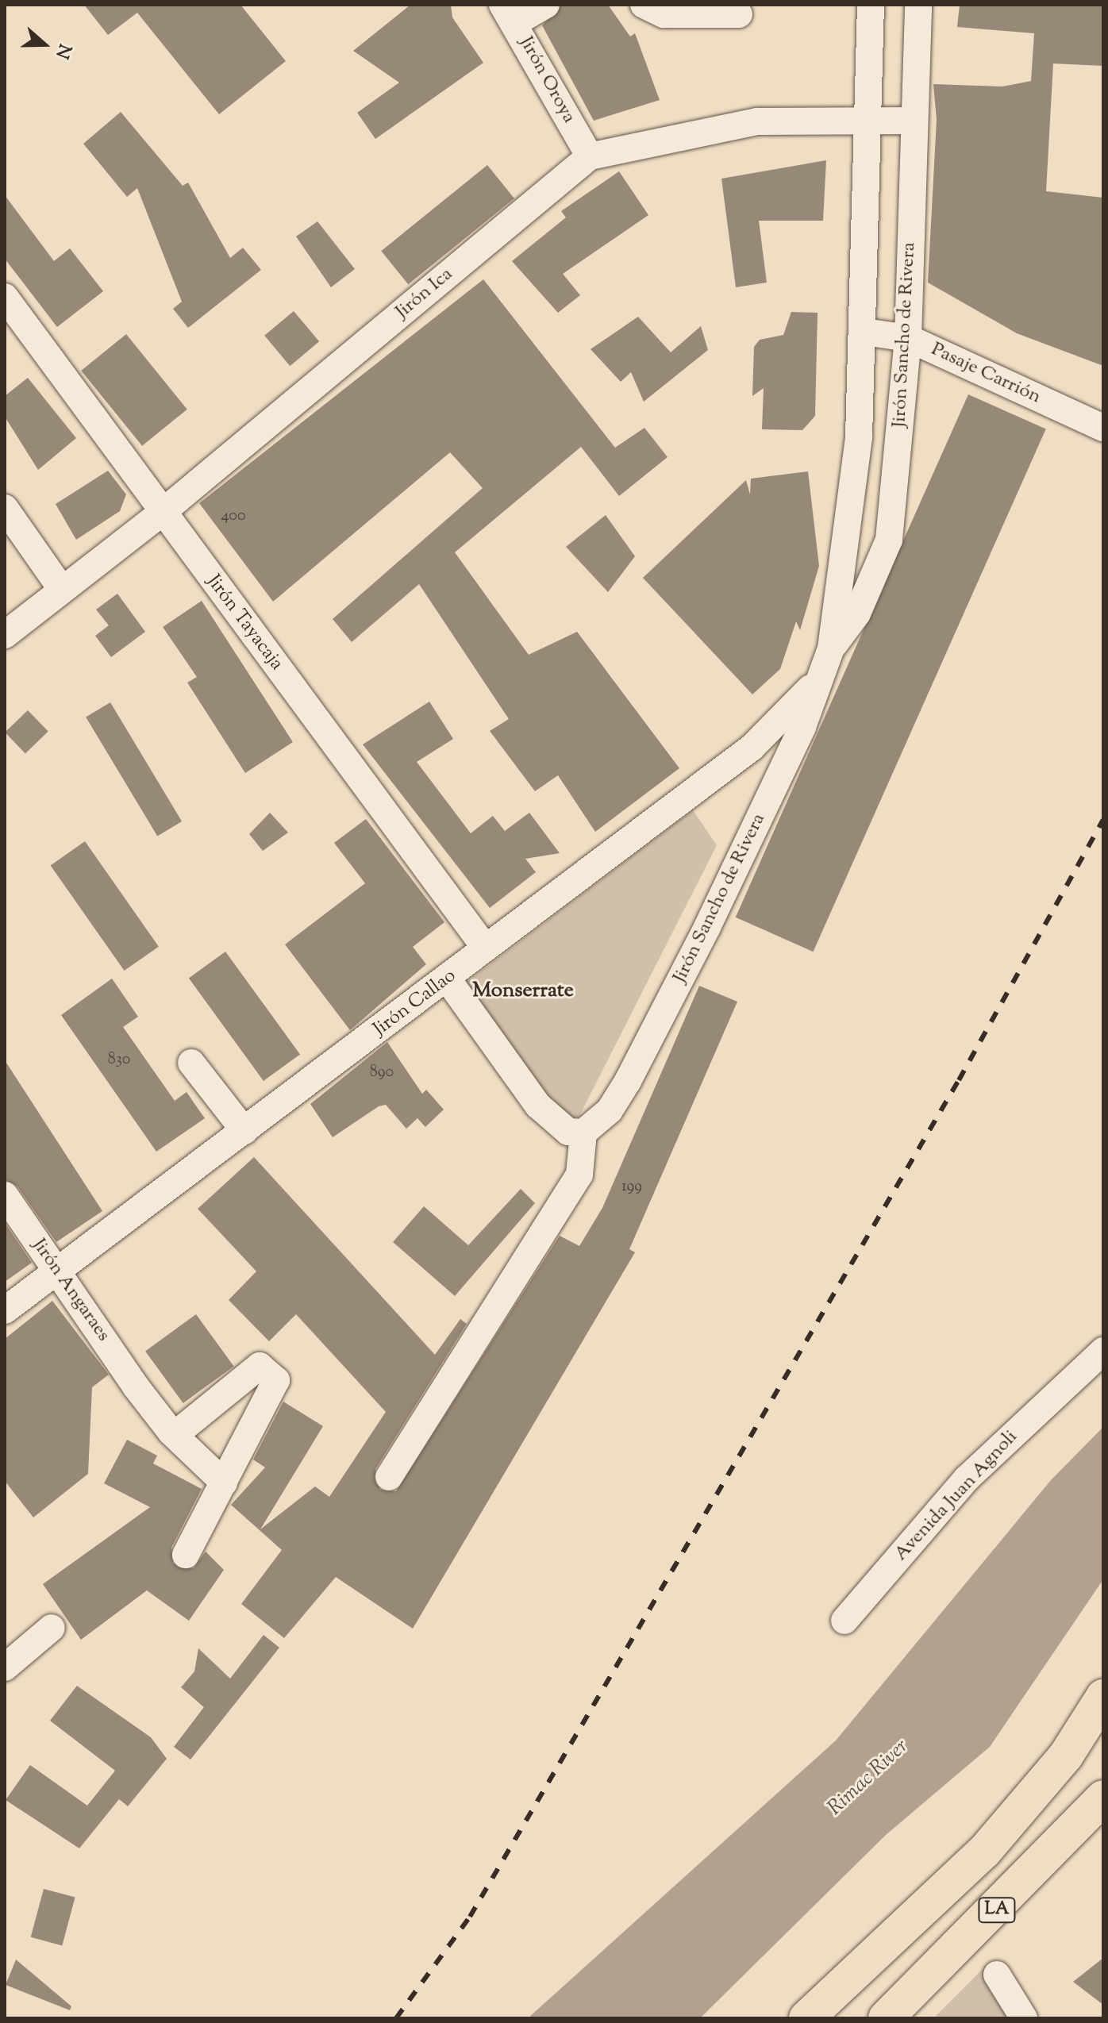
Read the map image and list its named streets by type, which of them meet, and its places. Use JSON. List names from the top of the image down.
{
  "streets": {
    "highway": ["LA"],
    "street": [
      "Jirón Oroya",
      "Jirón Ica",
      "Jirón Sancho de Rivera",
      "Pasaje Carrión",
      "Jirón Tayacaja",
      "Jirón Callao",
      "Jirón Angaraes",
      "Avenida Juan Agnoli"
    ]
  },
  "crossings": [
    ["Jirón Oroya", "Jirón Ica"],
    ["Jirón Ica", "Jirón Sancho de Rivera"],
    ["Jirón Ica", "Jirón Tayacaja"],
    ["Jirón Sancho de Rivera", "Pasaje Carrión"],
    ["Jirón Sancho de Rivera", "Jirón Callao"],
    ["Jirón Tayacaja", "Jirón Callao"],
    ["Jirón Callao", "Jirón Angaraes"]
  ],
  "districts": ["Monserrate"],
  "water": ["Rimac River"],
  "house_numbers": [
    "400",
    "830",
    "890",
    "199"
  ],
  "north": "right"
}
